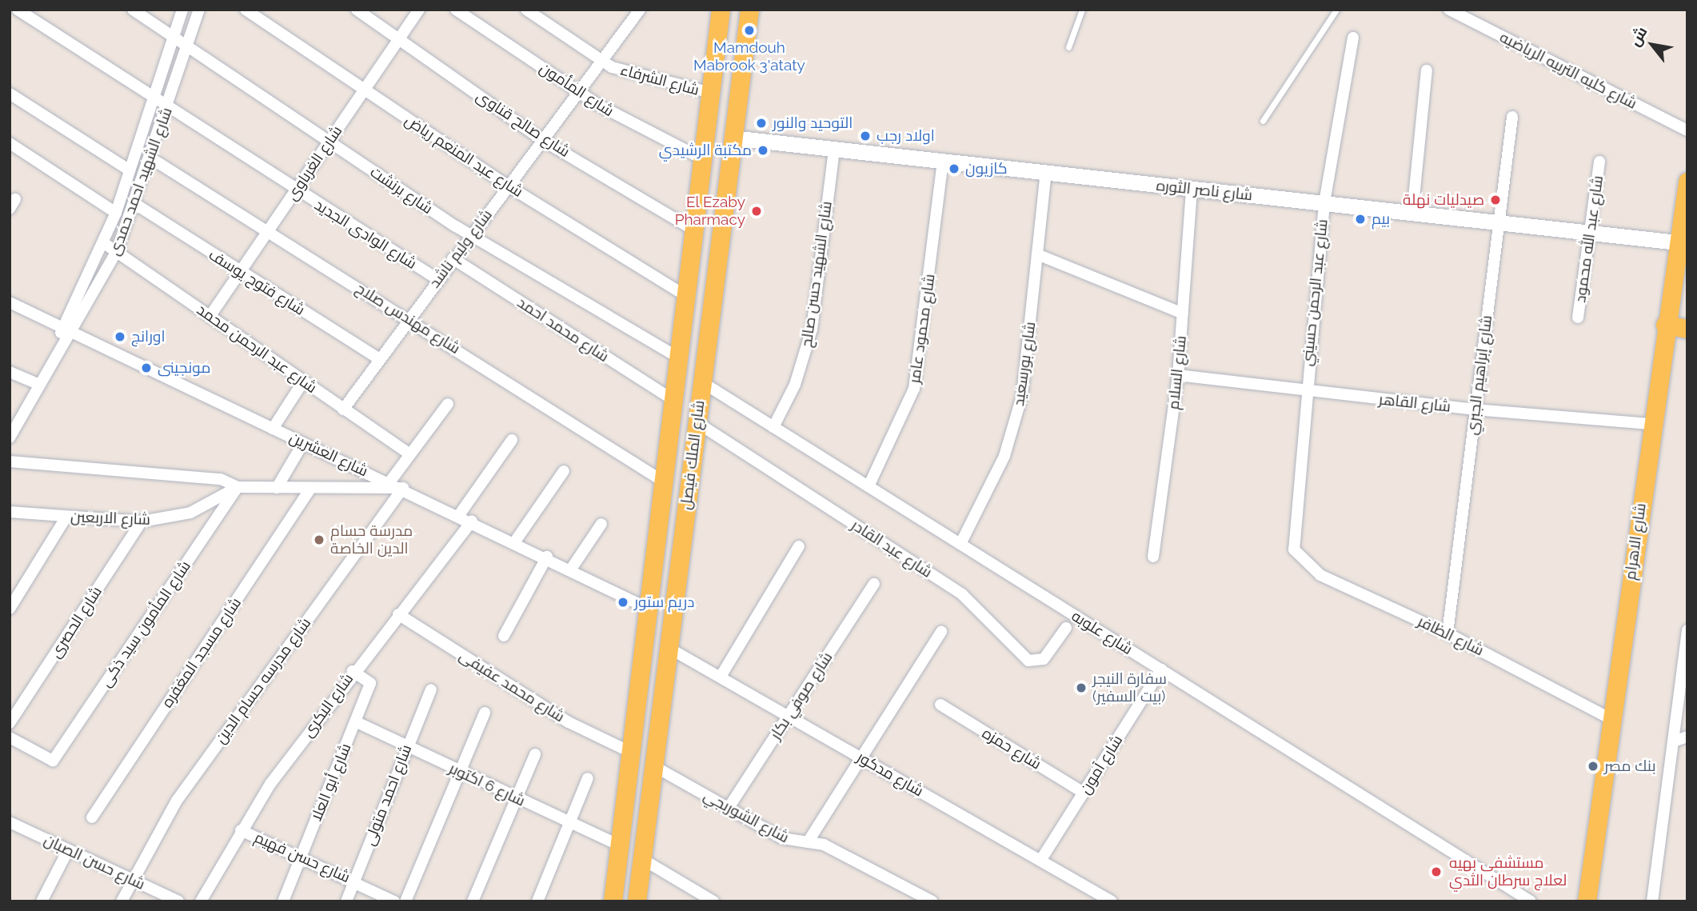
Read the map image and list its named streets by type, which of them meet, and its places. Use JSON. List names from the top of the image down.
{
  "streets": {
    "main road": ["شارع الملك فيصل", "شارع الاهرام"],
    "street": [
      "شارع كليه التربيه الرياضيه",
      "شارع الشرفاء",
      "شارع المأمون",
      "شارع صالح قناوى",
      "شارع عبد المنعم رياض",
      "شارع الغرباوى",
      "شارع الشهيد احمد حمدى",
      "شارع برنشت",
      "شارع ناصر الثوره",
      "شارع الوادى الجديد",
      "شارع عبد الله محمود",
      "شارع وليم ناشد",
      "شارع الشهيد حسن صالح",
      "شارع فتوح يوسف",
      "شارع عبد الرحمن حسيني",
      "شارع مهندس صلاح",
      "شارع محمود عامر",
      "شارع محمد احمد",
      "شارع عبد الرحمن محمد",
      "شارع بورسعيد",
      "شارع السلام",
      "شارع إبراهيم الجبري",
      "شارع القاهر",
      "شارع العشرين",
      "شارع الاربعين",
      "شارع عبد القادر",
      "شارع الحصرى",
      "شارع المأمون سيد ذكى",
      "شارع علوبه",
      "شارع الظافر",
      "شارع مسجد المغفره",
      "شارع مدرسه حسام الدين",
      "شارع محمد عفيفى",
      "شارع صوفي بكار",
      "شارع البكرى",
      "شارع حمزه",
      "شارع آمون",
      "شارع مدكور",
      "شارع أبو العلا",
      "شارع 6 اكتوبر",
      "شارع احمد متولى",
      "شارع الشوربجي",
      "شارع حسن فهيم",
      "شارع حسن الصبان"
    ]
  },
  "crossings": [
    ["شارع الشرفاء", "شارع وليم ناشد"],
    ["شارع الشرفاء", "شارع الملك فيصل"],
    ["شارع المأمون", "شارع وليم ناشد"],
    ["شارع المأمون", "شارع الملك فيصل"],
    ["شارع صالح قناوى", "شارع الغرباوى"],
    ["شارع صالح قناوى", "شارع وليم ناشد"],
    ["شارع صالح قناوى", "شارع الملك فيصل"],
    ["شارع عبد المنعم رياض", "شارع الغرباوى"],
    ["شارع عبد المنعم رياض", "شارع وليم ناشد"],
    ["شارع عبد المنعم رياض", "شارع الملك فيصل"],
    ["شارع الغرباوى", "شارع برنشت"],
    ["شارع الغرباوى", "شارع الوادى الجديد"],
    ["شارع الغرباوى", "شارع فتوح يوسف"],
    ["شارع الغرباوى", "شارع مهندس صلاح"],
    ["شارع الغرباوى", "شارع عبد الرحمن محمد"],
    ["شارع الشهيد احمد حمدى", "شارع برنشت"],
    ["شارع الشهيد احمد حمدى", "شارع الوادى الجديد"],
    ["شارع الشهيد احمد حمدى", "شارع فتوح يوسف"],
    ["شارع الشهيد احمد حمدى", "شارع مهندس صلاح"],
    ["شارع الشهيد احمد حمدى", "شارع عبد الرحمن محمد"],
    ["شارع الشهيد احمد حمدى", "شارع العشرين"],
    ["شارع برنشت", "شارع وليم ناشد"],
    ["شارع برنشت", "شارع الملك فيصل"],
    ["شارع ناصر الثوره", "شارع عبد الله محمود"],
    ["شارع ناصر الثوره", "شارع الشهيد حسن صالح"],
    ["شارع ناصر الثوره", "شارع عبد الرحمن حسيني"],
    ["شارع ناصر الثوره", "شارع محمود عامر"],
    ["شارع ناصر الثوره", "شارع بورسعيد"],
    ["شارع ناصر الثوره", "شارع السلام"],
    ["شارع ناصر الثوره", "شارع إبراهيم الجبري"],
    ["شارع ناصر الثوره", "شارع الملك فيصل"],
    ["شارع ناصر الثوره", "شارع الاهرام"],
    ["شارع الوادى الجديد", "شارع وليم ناشد"],
    ["شارع وليم ناشد", "شارع فتوح يوسف"],
    ["شارع وليم ناشد", "شارع مهندس صلاح"],
    ["شارع وليم ناشد", "شارع محمد احمد"],
    ["شارع وليم ناشد", "شارع عبد الرحمن محمد"],
    ["شارع الشهيد حسن صالح", "شارع علوبه"],
    ["شارع عبد الرحمن حسيني", "شارع القاهر"],
    ["شارع عبد الرحمن حسيني", "شارع الظافر"],
    ["شارع مهندس صلاح", "شارع الملك فيصل"],
    ["شارع محمود عامر", "شارع علوبه"],
    ["شارع محمد احمد", "شارع الملك فيصل"],
    ["شارع بورسعيد", "شارع علوبه"],
    ["شارع السلام", "شارع القاهر"],
    ["شارع إبراهيم الجبري", "شارع القاهر"],
    ["شارع إبراهيم الجبري", "شارع الظافر"],
    ["شارع القاهر", "شارع الاهرام"],
    ["شارع العشرين", "شارع الملك فيصل"],
    ["شارع العشرين", "شارع الاربعين"],
    ["شارع العشرين", "شارع مدرسه حسام الدين"],
    ["شارع العشرين", "شارع البكرى"],
    ["شارع الملك فيصل", "شارع عبد القادر"],
    ["شارع الملك فيصل", "شارع علوبه"],
    ["شارع الملك فيصل", "شارع محمد عفيفى"],
    ["شارع الملك فيصل", "شارع مدكور"],
    ["شارع الملك فيصل", "شارع 6 اكتوبر"],
    ["شارع الملك فيصل", "شارع الشوربجي"],
    ["شارع الاربعين", "شارع الحصرى"],
    ["شارع الاربعين", "شارع المأمون سيد ذكى"],
    ["شارع الاربعين", "شارع مسجد المغفره"],
    ["شارع الاربعين", "شارع مدرسه حسام الدين"],
    ["شارع الاهرام", "شارع الظافر"],
    ["شارع علوبه", "شارع آمون"],
    ["شارع مدرسه حسام الدين", "شارع حسن الصبان"],
    ["شارع محمد عفيفى", "شارع البكرى"],
    ["شارع صوفي بكار", "شارع مدكور"],
    ["شارع صوفي بكار", "شارع الشوربجي"],
    ["شارع البكرى", "شارع أبو العلا"],
    ["شارع البكرى", "شارع حسن فهيم"],
    ["شارع حمزه", "شارع آمون"],
    ["شارع آمون", "شارع مدكور"],
    ["شارع أبو العلا", "شارع 6 اكتوبر"],
    ["شارع أبو العلا", "شارع حسن فهيم"],
    ["شارع 6 اكتوبر", "شارع احمد متولى"],
    ["شارع احمد متولى", "شارع حسن فهيم"]
  ],
  "places": [
    "Mamdouh Mabrook 3'ataty",
    "التوحيد والنور",
    "اولاد رجب",
    "مكتبة الرشيدي",
    "كازيون",
    "صيدليات نهلة",
    "El Ezaby Pharmacy",
    "بيم",
    "اورانج",
    "مونجينى",
    "مدرسة حسام الدين الخاصة",
    "دريم ستور",
    "سفارة النيجر (بيت السفير)",
    "بنك مصر",
    "مستشفى بهيه لعلاج سرطان الثدي"
  ],
  "north": "top left"
}
